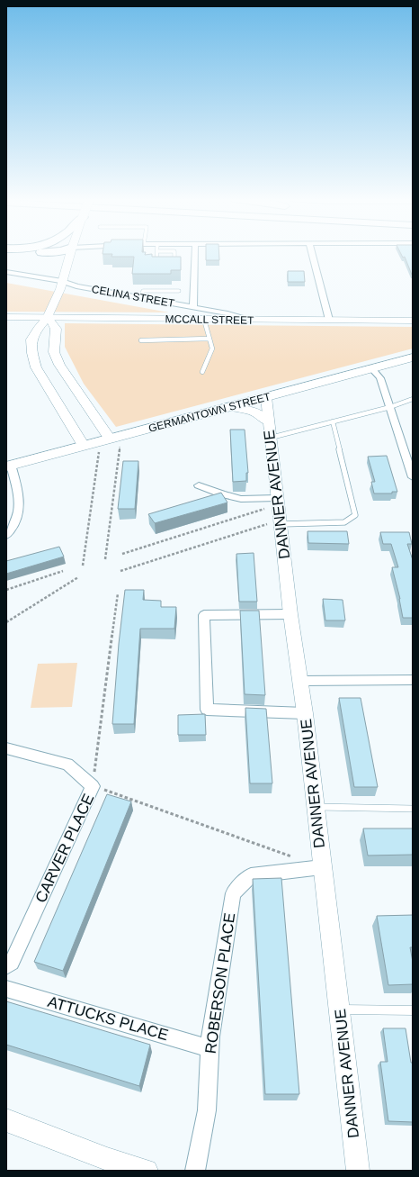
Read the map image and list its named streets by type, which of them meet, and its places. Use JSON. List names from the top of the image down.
{
  "streets": {
    "main road": ["GERMANTOWN STREET"],
    "street": [
      "CELINA STREET",
      "MCCALL STREET",
      "DANNER AVENUE",
      "CARVER PLACE",
      "ROBERSON PLACE",
      "ATTUCKS PLACE"
    ]
  },
  "crossings": [
    ["CELINA STREET", "MCCALL STREET"],
    ["GERMANTOWN STREET", "DANNER AVENUE"],
    ["DANNER AVENUE", "ROBERSON PLACE"],
    ["ROBERSON PLACE", "ATTUCKS PLACE"]
  ]
}
